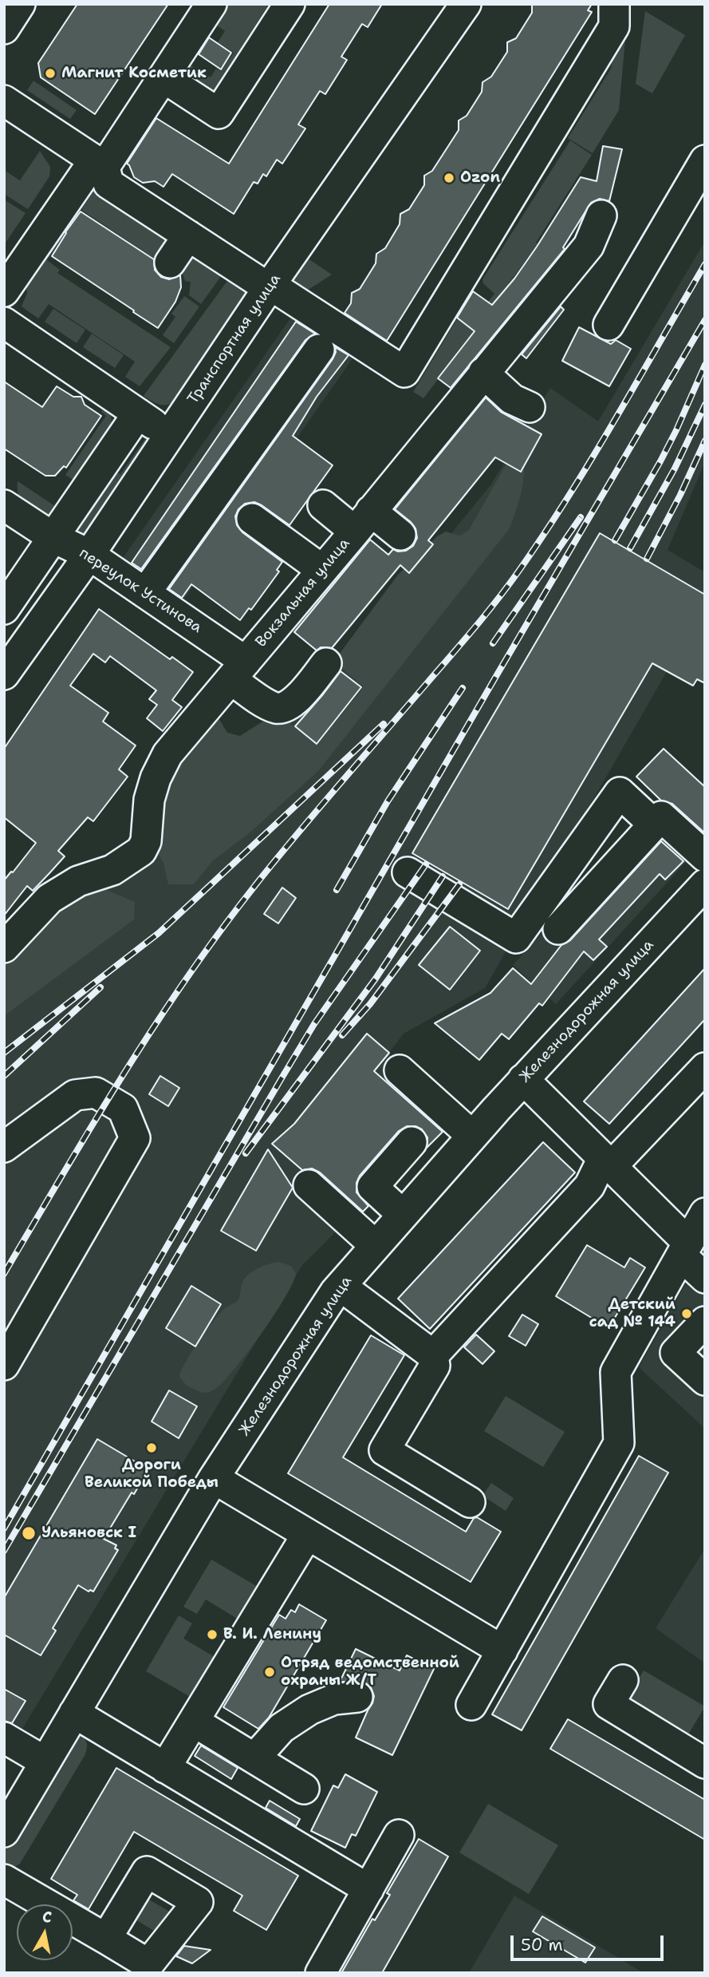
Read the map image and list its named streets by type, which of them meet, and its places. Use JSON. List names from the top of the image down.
{
  "streets": {
    "street": [
      "Транспортная улица",
      "переулок Устинова",
      "Вокзальная улица",
      "Железнодорожная улица"
    ]
  },
  "crossings": [
    ["Транспортная улица", "переулок Устинова"],
    ["переулок Устинова", "Вокзальная улица"]
  ],
  "places": [
    "Магнит Косметик",
    "Ozon",
    "Детский сад № 144",
    "Дороги Великой Победы",
    "Ульяновск I",
    "В. И. Ленину",
    "Отряд ведомственной охраны Ж/Т"
  ],
  "scale_bar": "50 m",
  "north": "top"
}
